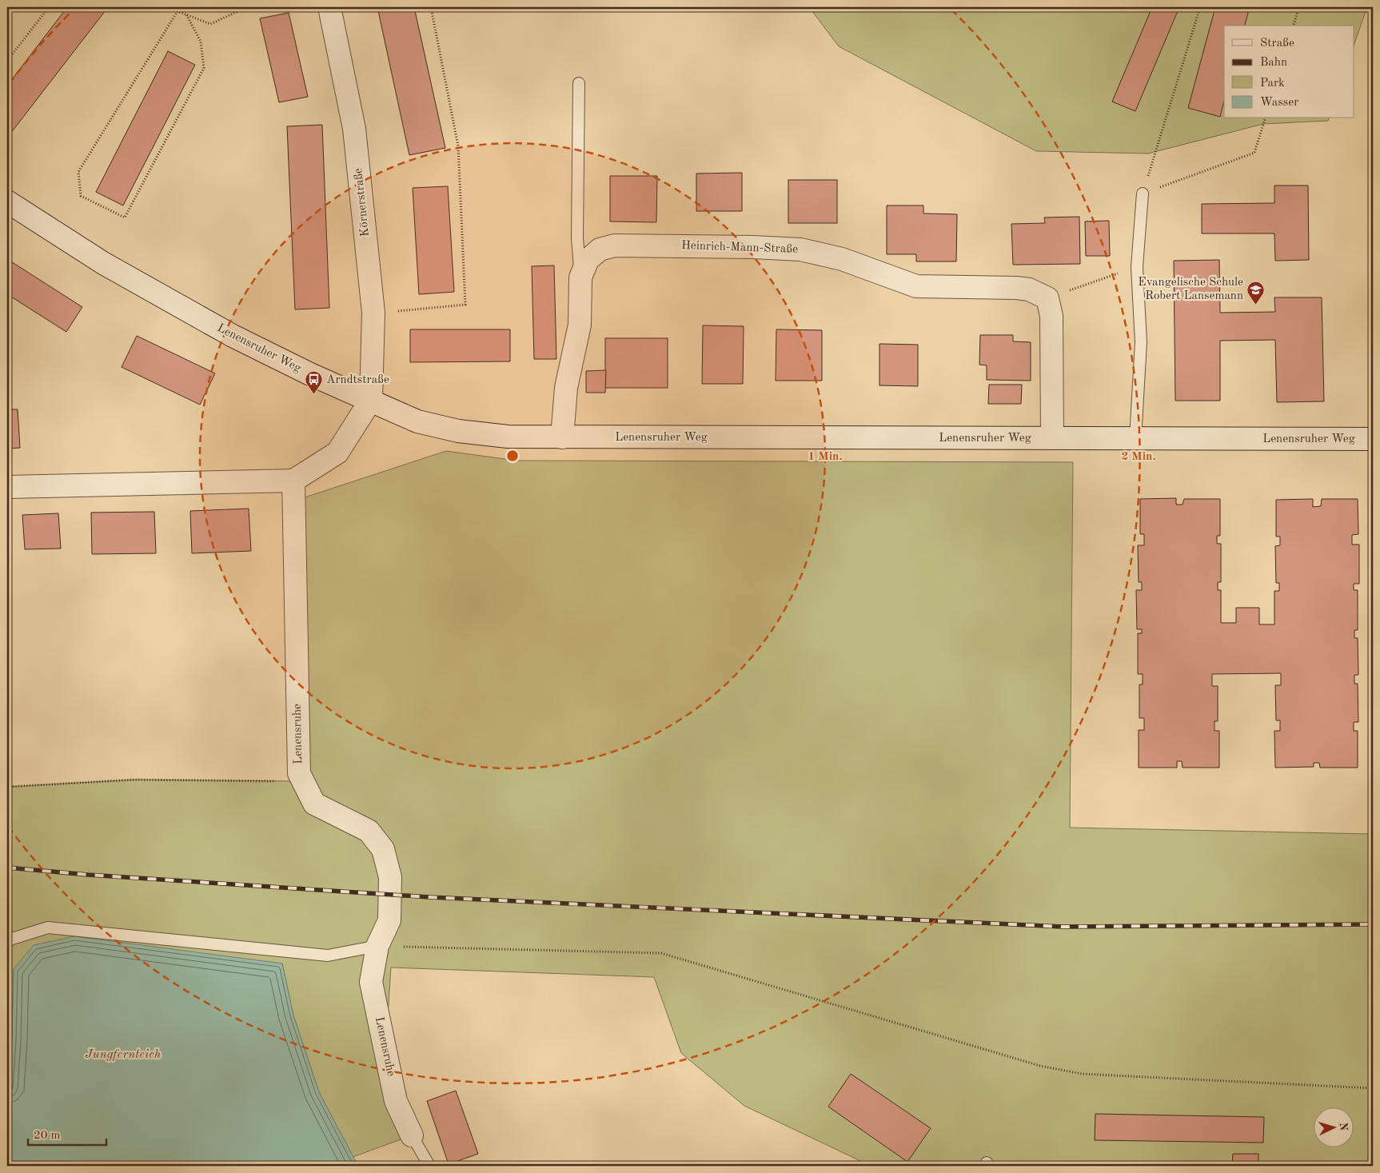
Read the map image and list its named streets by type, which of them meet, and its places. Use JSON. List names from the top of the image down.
{
  "streets": {
    "street": [
      "Körnerstraße",
      "Heinrich-Mann-Straße",
      "Lenensruher Weg",
      "Lenensruhe"
    ]
  },
  "crossings": [
    ["Körnerstraße", "Lenensruher Weg"],
    ["Heinrich-Mann-Straße", "Lenensruher Weg"]
  ],
  "water": ["Jungfernteich"],
  "places": {
    "school or university": ["Evangelische Schule Robert Lansemann"],
    "bus stop": ["Arndtstraße"]
  },
  "legend": [
    "Straße",
    "Bahn",
    "Park",
    "Wasser"
  ],
  "scale_bar": "20 m",
  "north": "right",
  "rings": ["1 Min.", "2 Min."]
}
